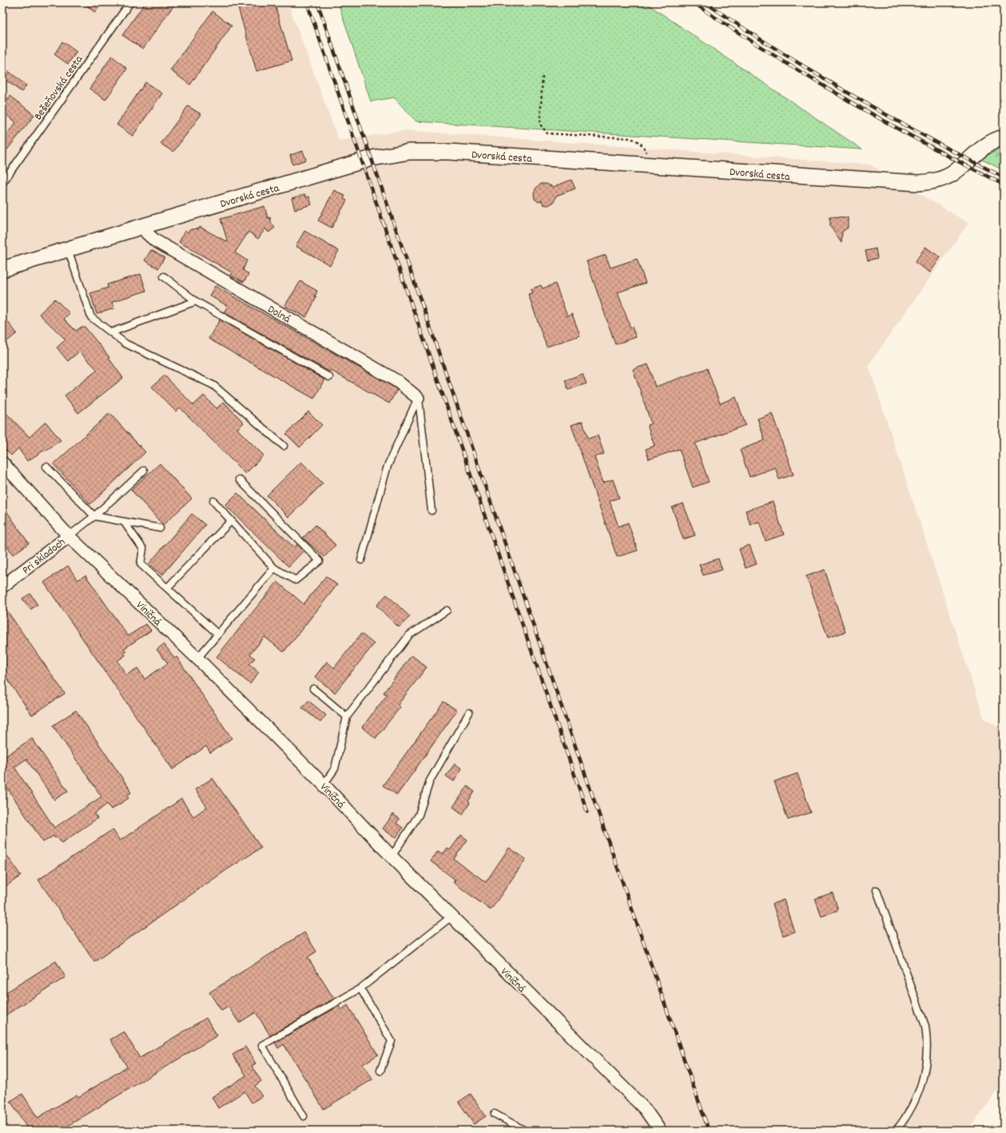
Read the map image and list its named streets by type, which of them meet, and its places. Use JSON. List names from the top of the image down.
{
  "streets": {
    "street": [
      "Dvorská cesta",
      "Dolná",
      "Pri skladoch",
      "Viničná"
    ],
    "lane": ["Bešeňovská cesta"]
  },
  "crossings": [
    ["Dvorská cesta", "Dolná"],
    ["Pri skladoch", "Viničná"]
  ]
}
